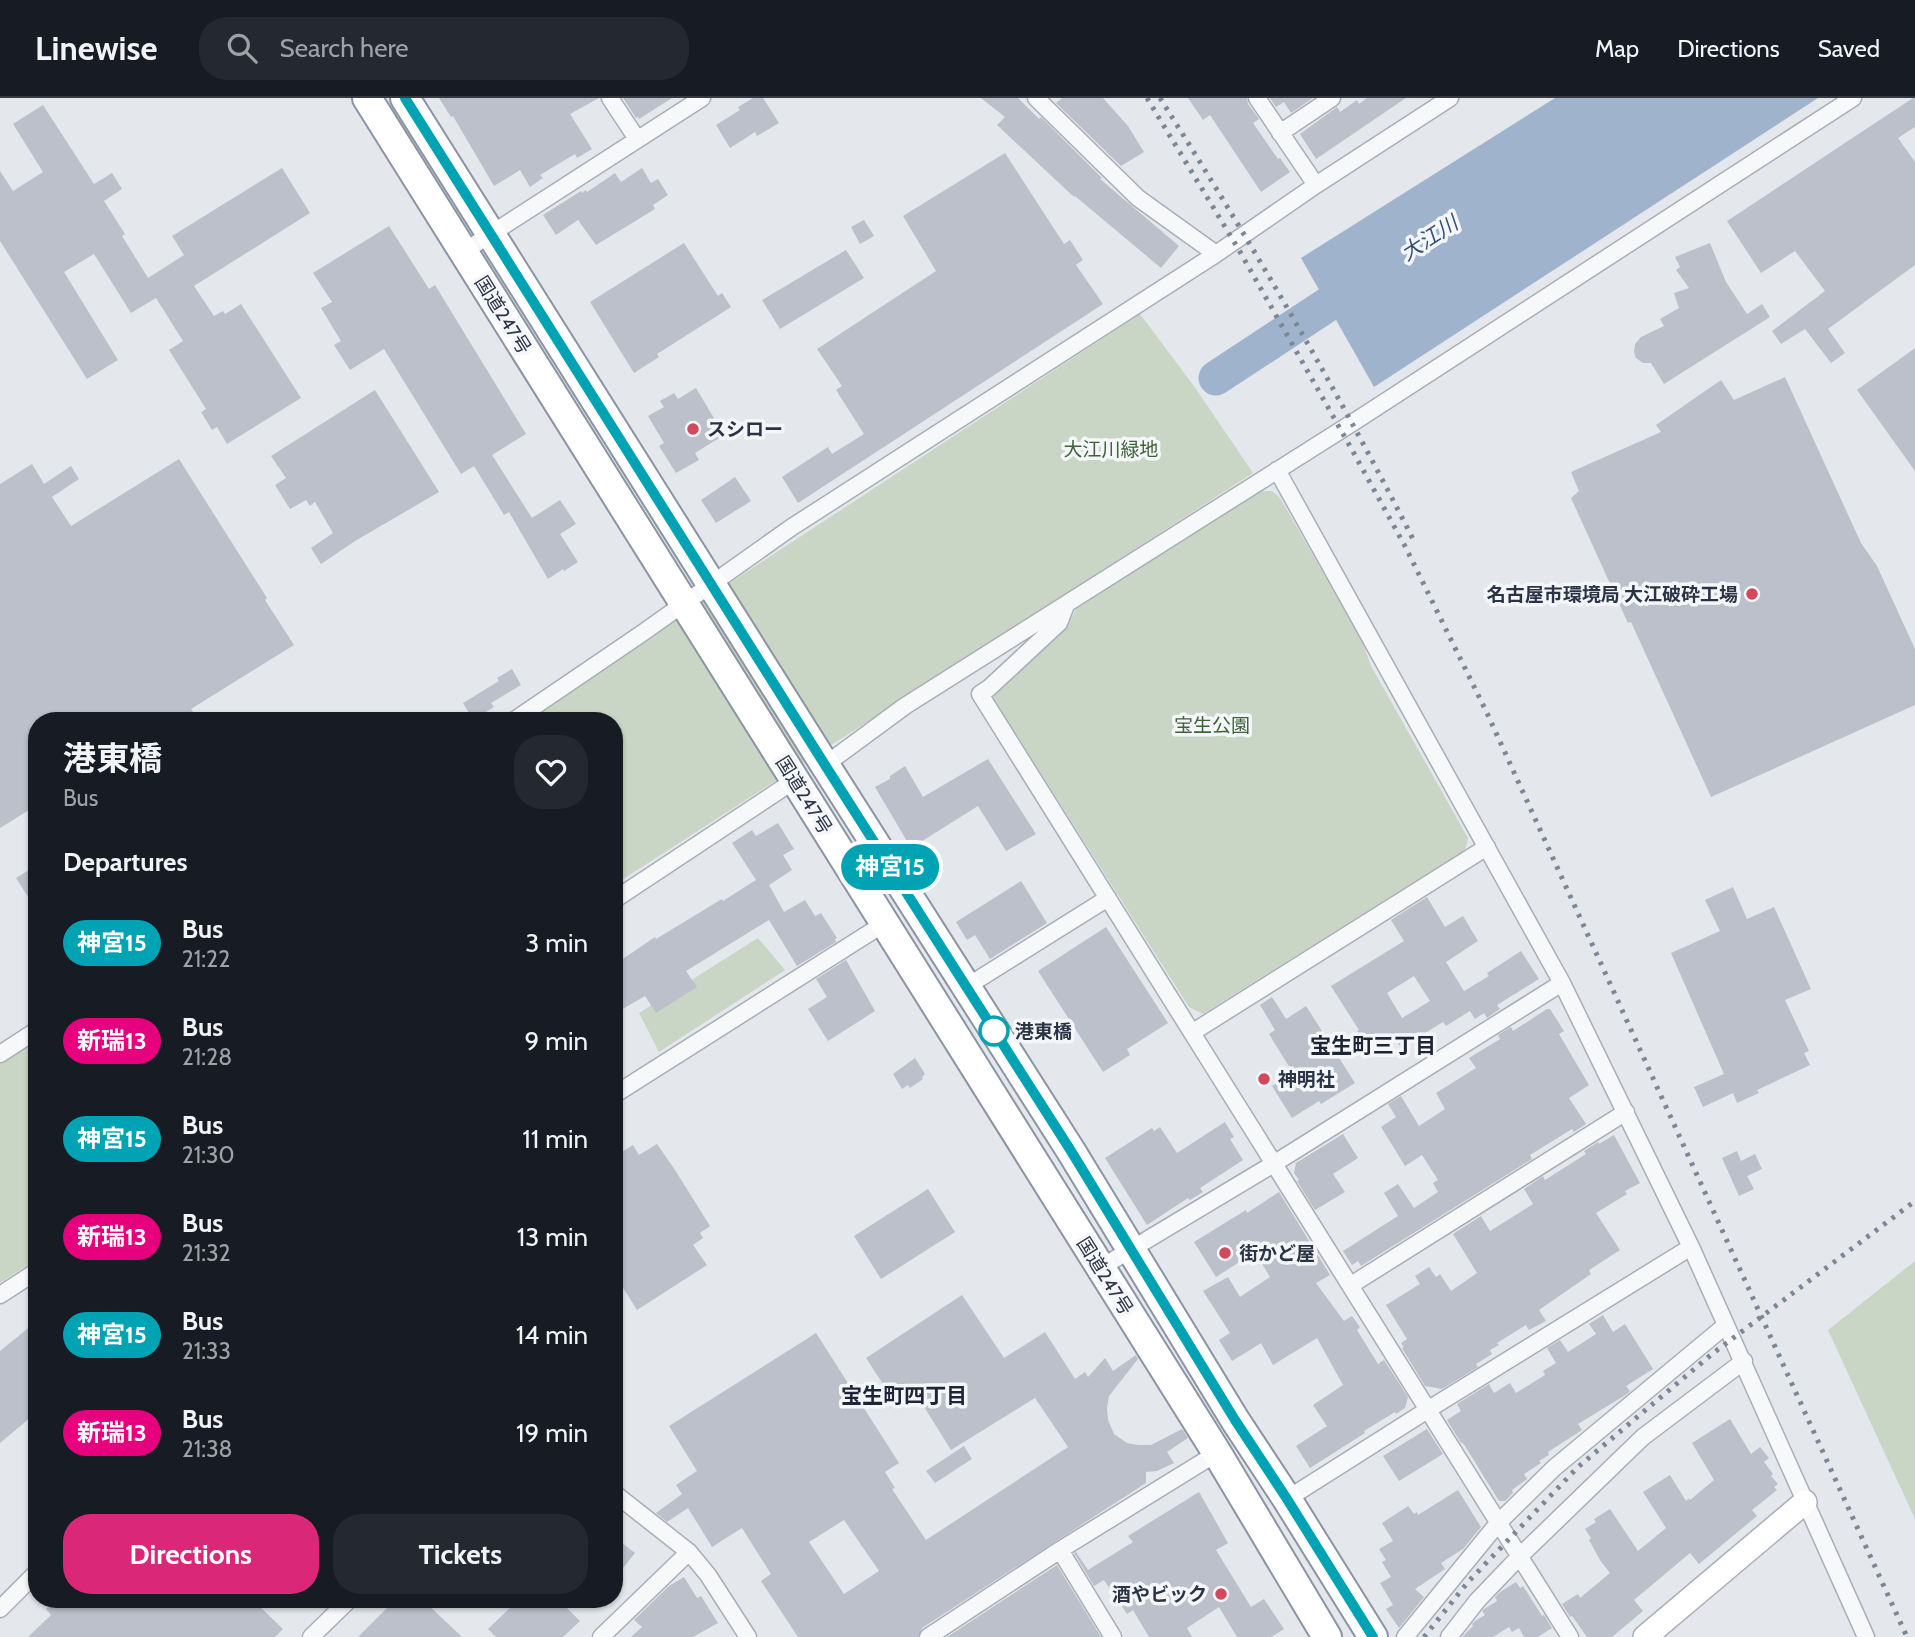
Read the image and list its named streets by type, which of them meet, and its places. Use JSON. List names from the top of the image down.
{
  "streets": {
    "highway": ["国道247号"]
  },
  "districts": ["宝生町三丁目", "宝生町四丁目"],
  "water": ["大江川"],
  "parks": ["大江川緑地", "宝生公園"],
  "places": [
    "スシロー",
    "名古屋市環境局 大江破砕工場",
    "港東橋",
    "神明社",
    "街かど屋",
    "酒やビック"
  ],
  "lines": ["bus line 神宮15"],
  "page": {
    "header": "Linewise",
    "search": "Search here",
    "nav": ["Map", "Directions", "Saved"],
    "on_map": "神宮15",
    "heading": [
      ["港東橋", "Bus"],
      "Departures"
    ],
    "list": [
      {
        "mark": "神宮15",
        "name": "Bus",
        "note": "21:22",
        "value": "3 min"
      },
      {
        "mark": "新瑞13",
        "name": "Bus",
        "note": "21:28",
        "value": "9 min"
      },
      {
        "mark": "神宮15",
        "name": "Bus",
        "note": "21:30",
        "value": "11 min"
      },
      {
        "mark": "新瑞13",
        "name": "Bus",
        "note": "21:32",
        "value": "13 min"
      },
      {
        "mark": "神宮15",
        "name": "Bus",
        "note": "21:33",
        "value": "14 min"
      },
      {
        "mark": "新瑞13",
        "name": "Bus",
        "note": "21:38",
        "value": "19 min"
      }
    ],
    "buttons": ["Directions", "Tickets"]
  }
}
